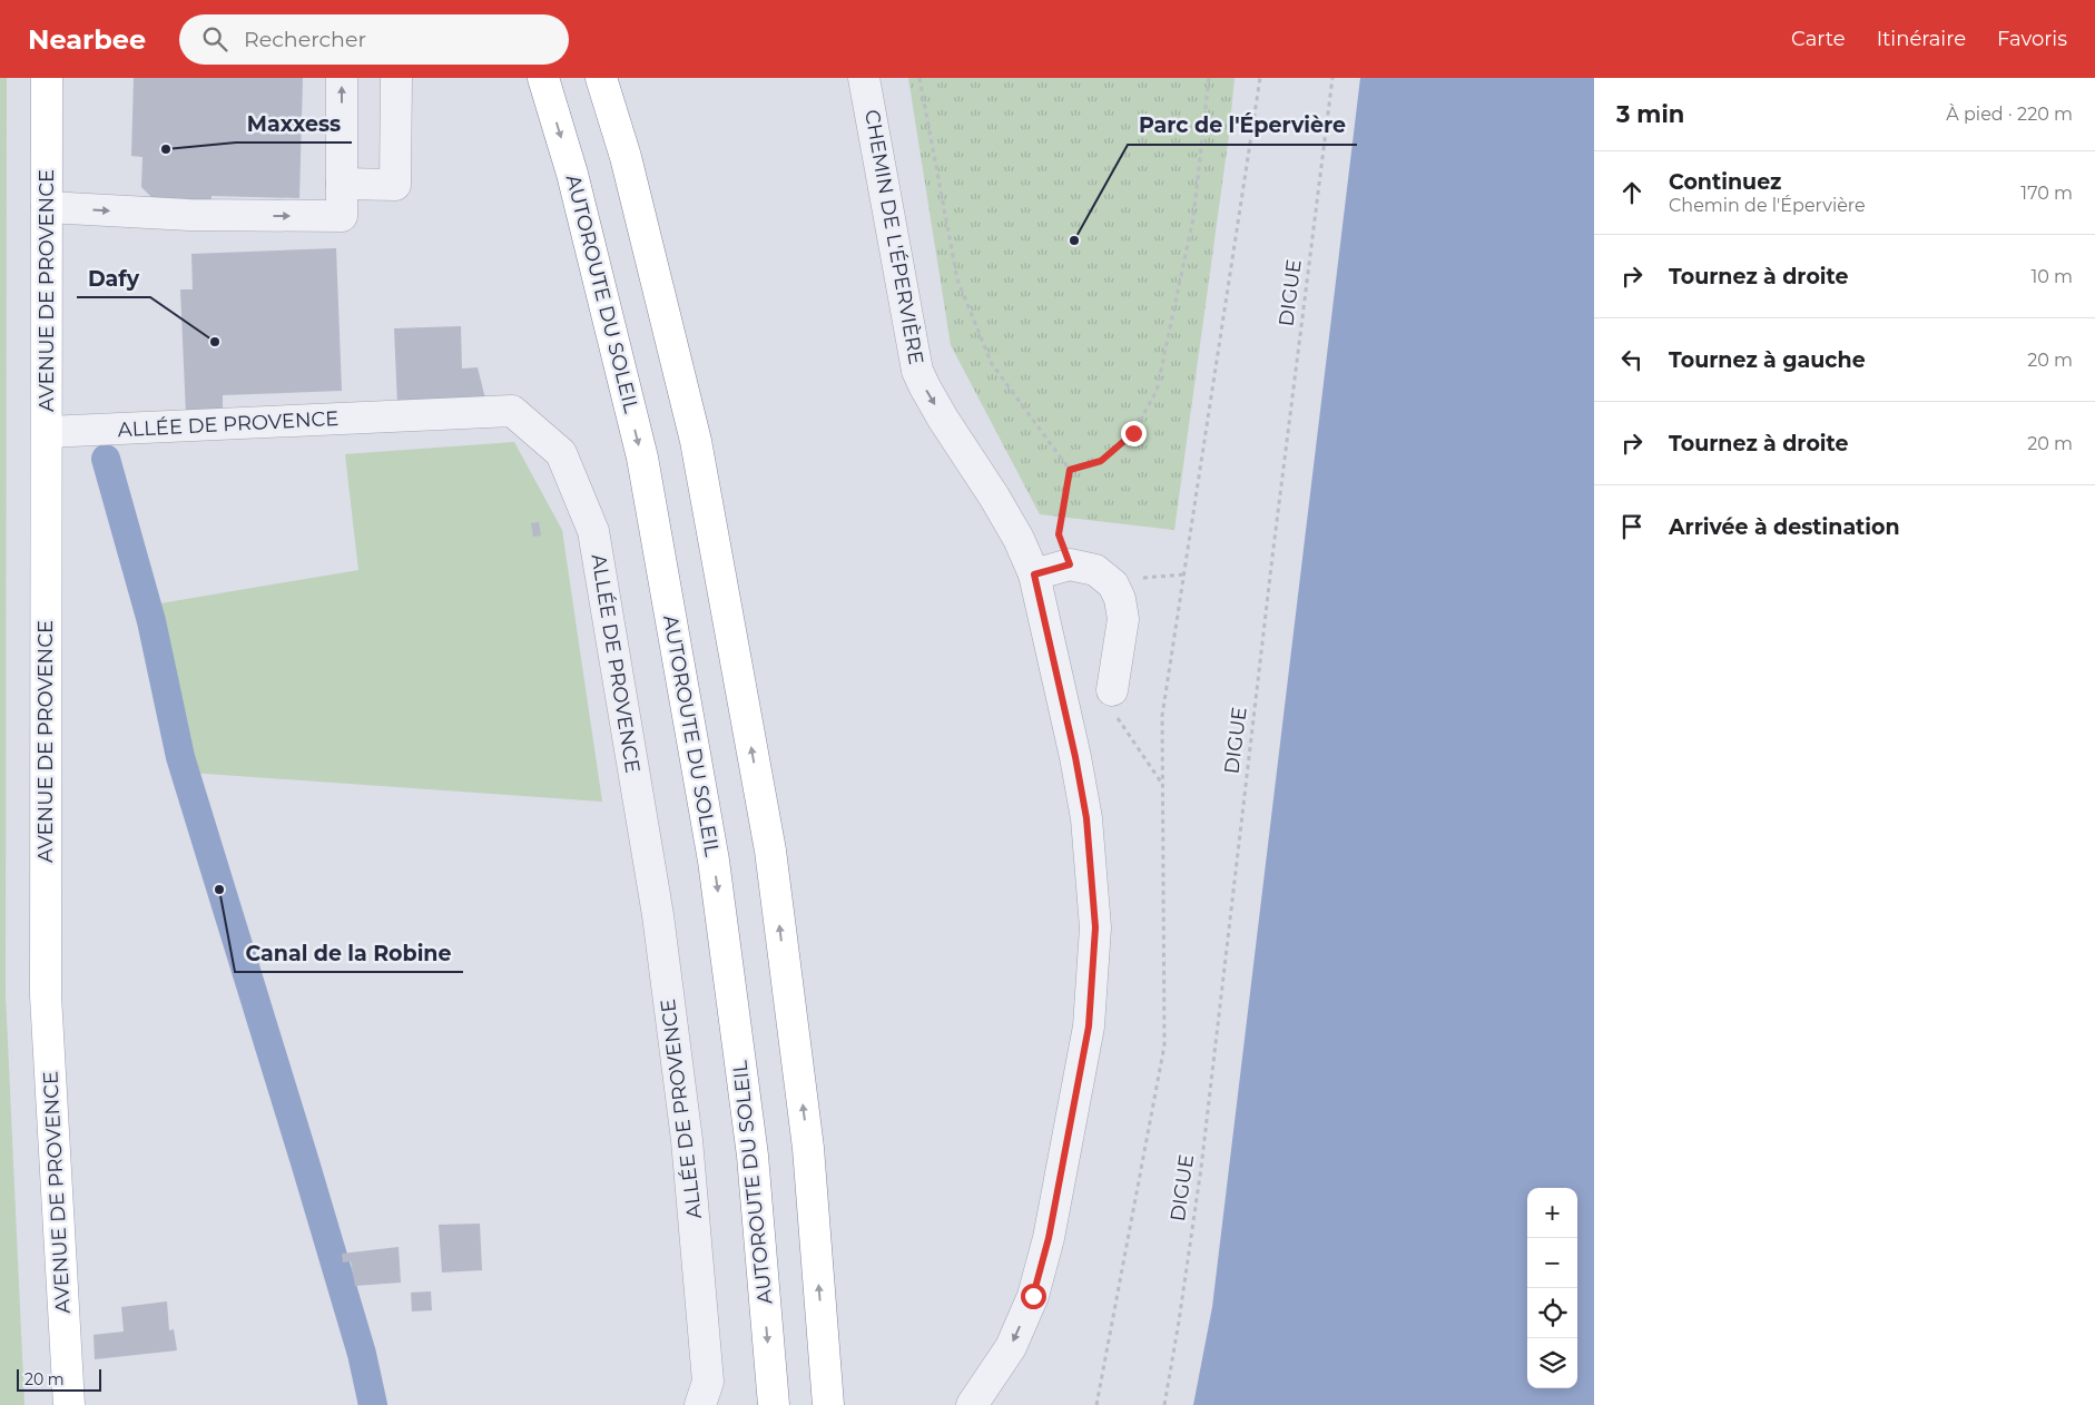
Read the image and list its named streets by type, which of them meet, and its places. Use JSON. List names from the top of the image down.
{
  "streets": {
    "main road": ["AVENUE DE PROVENCE", "AUTOROUTE DU SOLEIL"],
    "street": ["CHEMIN DE L'ÉPERVIÈRE", "ALLÉE DE PROVENCE"],
    "path": ["DIGUE"]
  },
  "crossings": [
    ["AVENUE DE PROVENCE", "ALLÉE DE PROVENCE"]
  ],
  "one_way": ["CHEMIN DE L'ÉPERVIÈRE"],
  "places": [
    "Maxxess",
    "Parc de l'Épervière",
    "Dafy",
    "Canal de la Robine"
  ],
  "scale_bar": "20 m",
  "page": {
    "header": "Nearbee",
    "search": "Rechercher",
    "nav": ["Carte", "Itinéraire", "Favoris"],
    "heading": ["3 min", "À pied · 220 m"],
    "list": [
      ["Continuez", "Chemin de l'Épervière", "170 m"],
      ["Tournez à droite", "10 m"],
      ["Tournez à gauche", "20 m"],
      ["Tournez à droite", "20 m"],
      "Arrivée à destination"
    ],
    "map_buttons": ["+", "−"],
    "scale": "20 m"
  }
}
